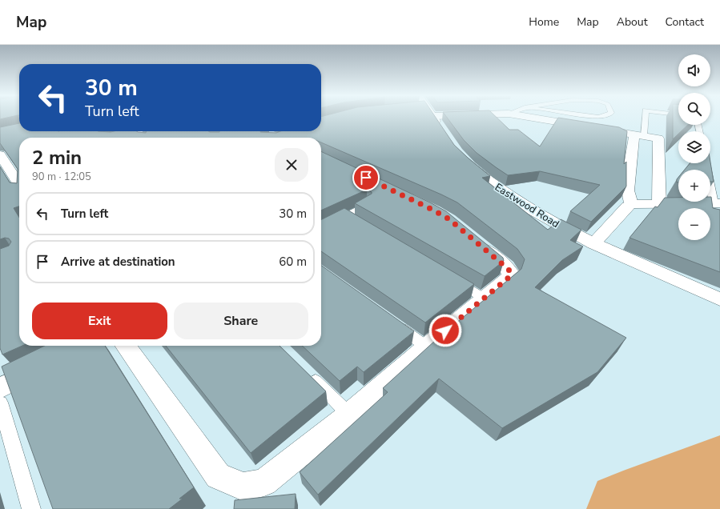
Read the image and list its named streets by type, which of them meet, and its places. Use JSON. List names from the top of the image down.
{
  "streets": {
    "street": ["Eastwood Road"]
  },
  "page": {
    "header": "Map",
    "nav": [
      "Home",
      "Map",
      "About",
      "Contact"
    ],
    "map_buttons": ["+", "−"],
    "turn": ["30 m", "Turn left"],
    "heading": ["2 min", "90 m · 12:05"],
    "list": [
      {
        "name": "Turn left",
        "value": "30 m"
      },
      {
        "name": "Arrive at destination",
        "value": "60 m"
      }
    ],
    "buttons": ["Exit", "Share"]
  }
}
